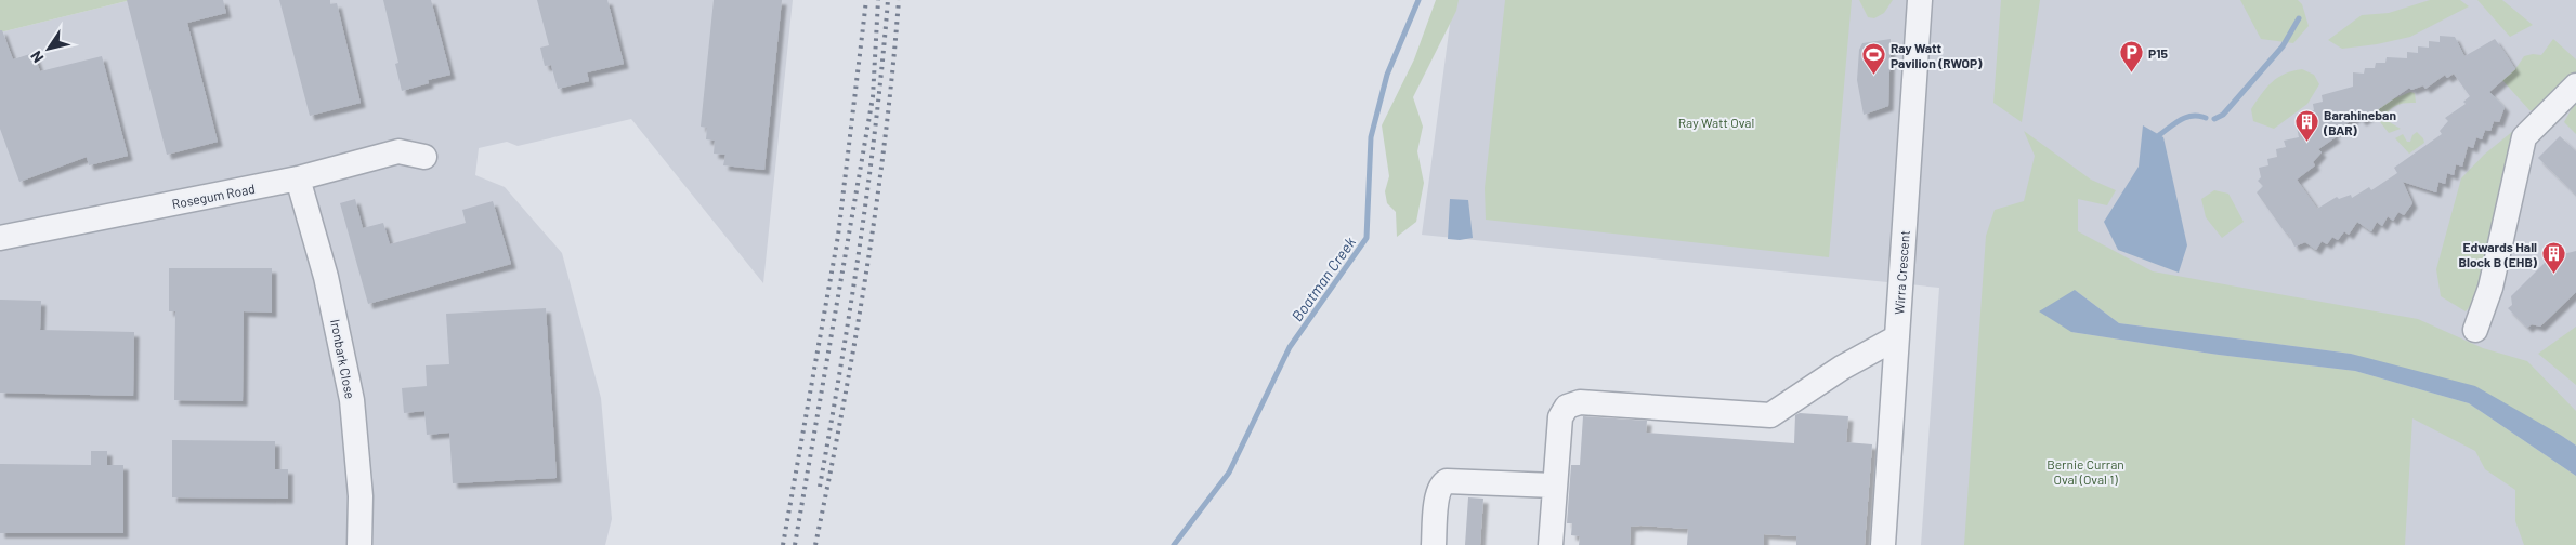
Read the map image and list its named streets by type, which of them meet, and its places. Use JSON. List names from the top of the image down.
{
  "streets": {
    "street": ["Rosegum Road", "Wirra Crescent", "Ironbark Close"]
  },
  "crossings": [
    ["Rosegum Road", "Ironbark Close"]
  ],
  "water": ["Boatman Creek"],
  "parks": ["Ray Watt Oval", "Bernie Curran Oval (Oval 1)"],
  "places": {
    "parking": ["P15"],
    "sports": ["Ray Watt Pavilion (RWOP)"],
    "building": ["Barahineban (BAR)", "Edwards Hall Block B (EHB)"]
  },
  "north": "bottom left"
}
